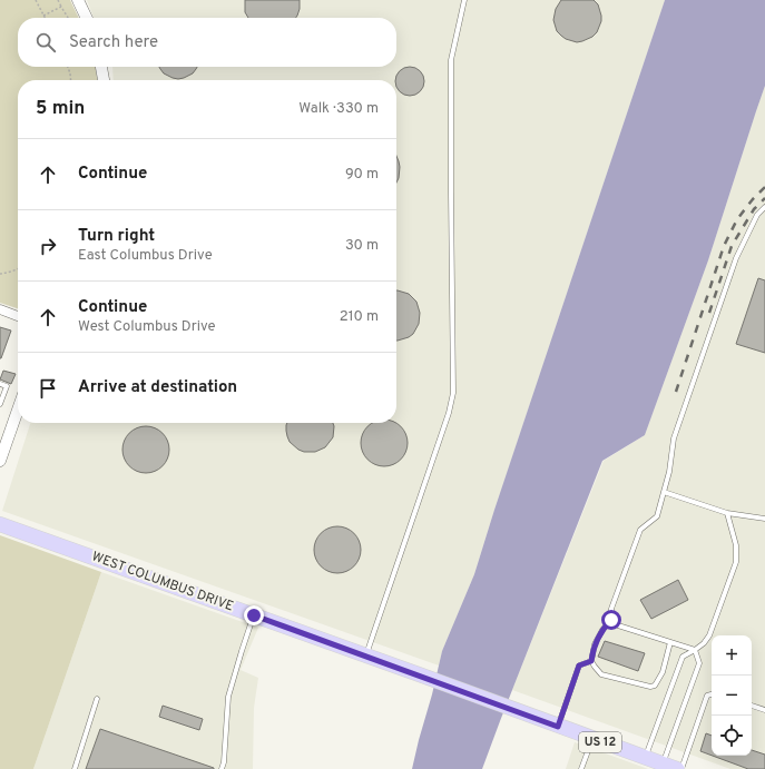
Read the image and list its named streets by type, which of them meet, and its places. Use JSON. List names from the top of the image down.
{
  "streets": {
    "main road": ["WEST COLUMBUS DRIVE", "US 12"]
  },
  "crossings": [
    ["WEST COLUMBUS DRIVE", "US 12"]
  ],
  "page": {
    "search": "Search here",
    "heading": ["5 min", "Walk · 330 m"],
    "list": [
      ["Continue", "90 m"],
      ["Turn right", "East Columbus Drive", "30 m"],
      ["Continue", "West Columbus Drive", "210 m"],
      "Arrive at destination"
    ],
    "map_buttons": ["+", "−"]
  }
}
